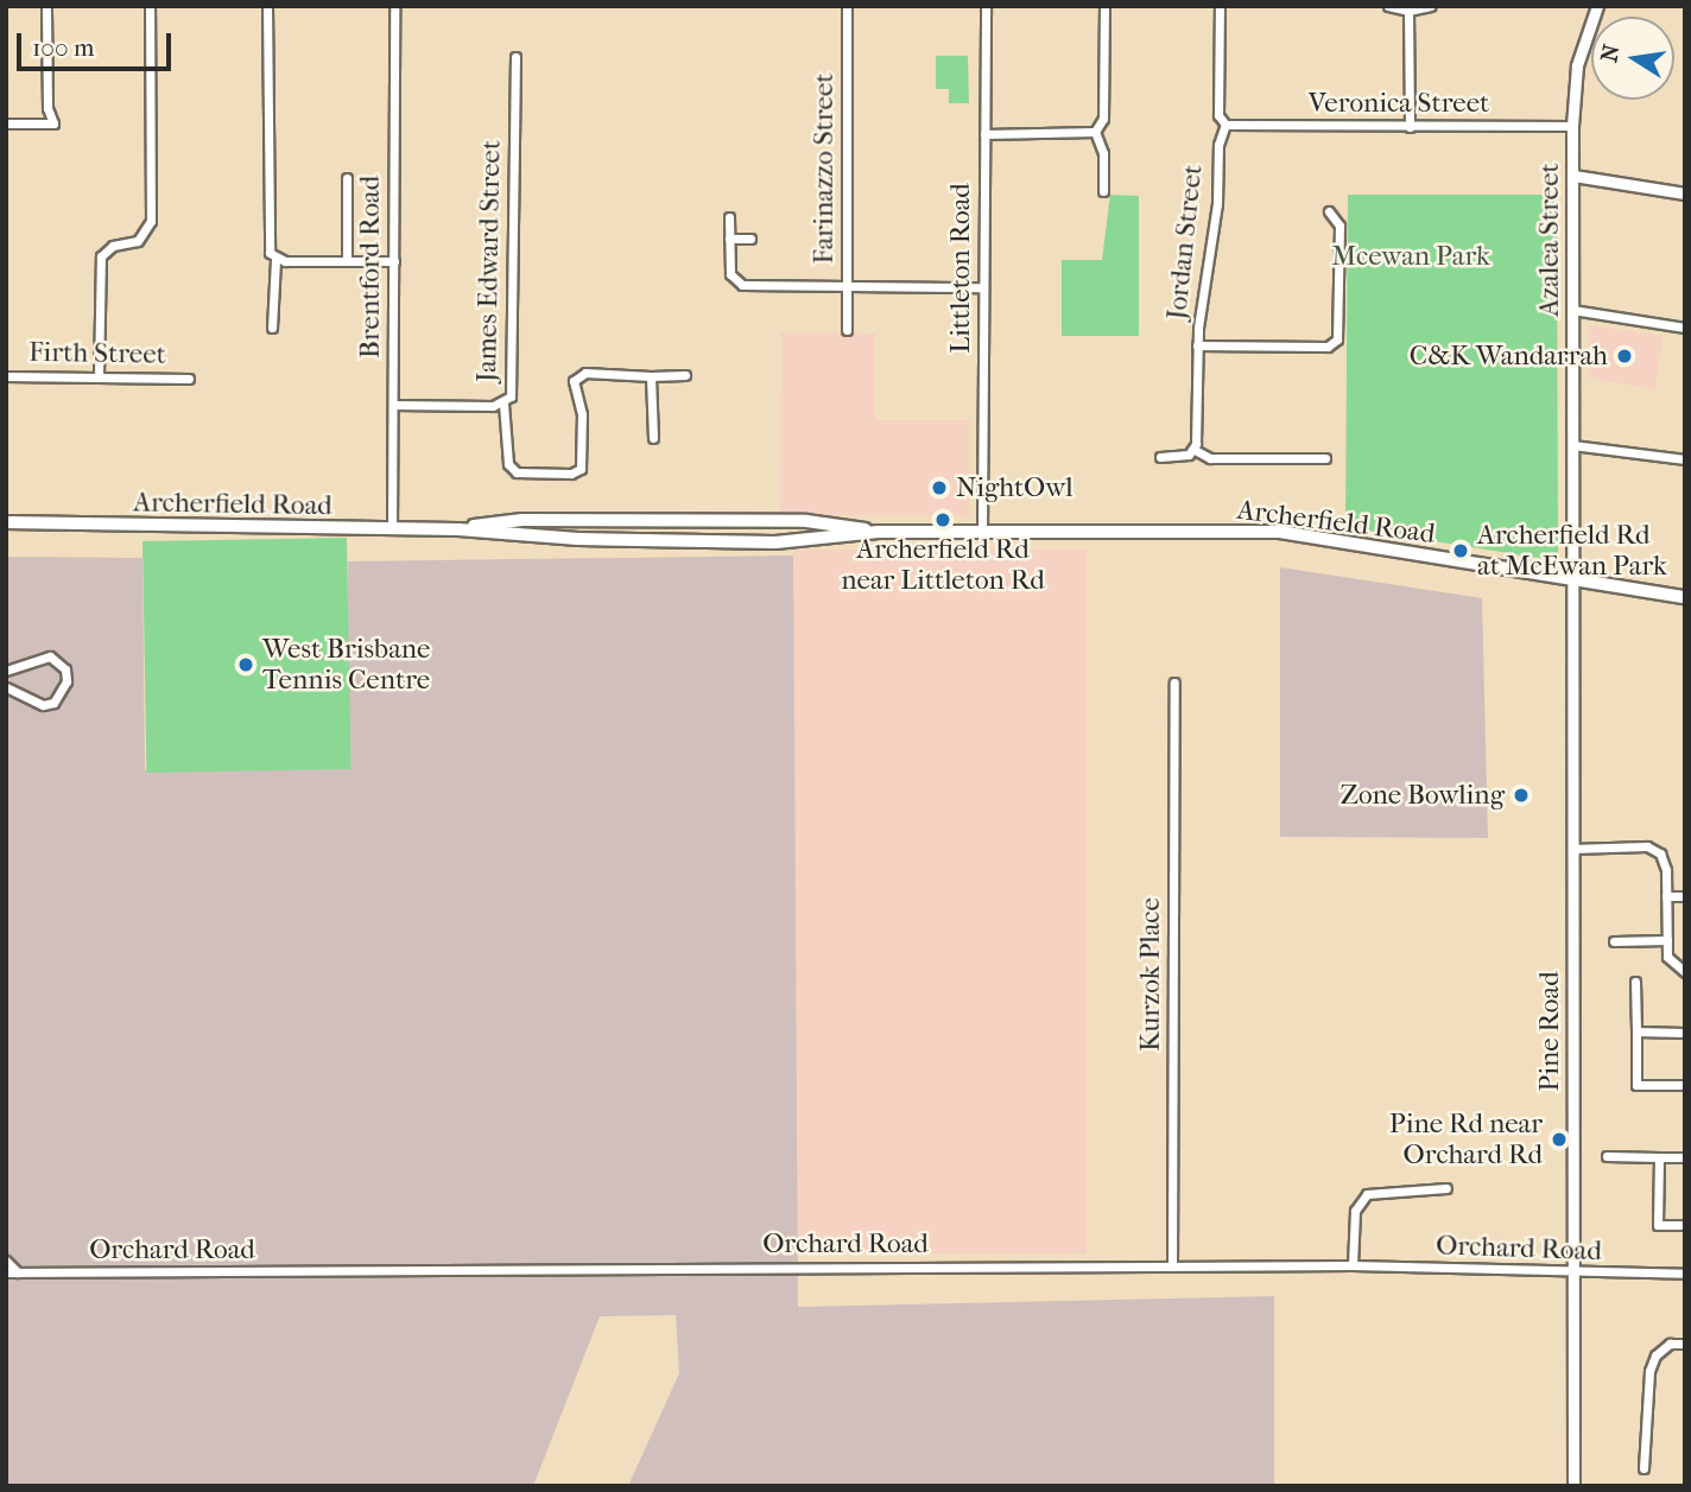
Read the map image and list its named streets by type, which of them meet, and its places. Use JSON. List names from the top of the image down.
{
  "streets": {
    "main road": ["Archerfield Road"],
    "street": [
      "Veronica Street",
      "Farinazzo Street",
      "Azalea Street",
      "Jordan Street",
      "James Edward Street",
      "Brentford Road",
      "Littleton Road",
      "Firth Street",
      "Kurzok Place",
      "Pine Road",
      "Orchard Road"
    ]
  },
  "crossings": [
    ["Veronica Street", "Azalea Street"],
    ["Veronica Street", "Jordan Street"],
    ["Azalea Street", "Archerfield Road"],
    ["Azalea Street", "Pine Road"],
    ["James Edward Street", "Brentford Road"],
    ["Brentford Road", "Archerfield Road"],
    ["Littleton Road", "Archerfield Road"],
    ["Archerfield Road", "Pine Road"],
    ["Kurzok Place", "Orchard Road"],
    ["Pine Road", "Orchard Road"]
  ],
  "parks": ["Mcewan Park"],
  "places": [
    "C&K Wandarrah",
    "NightOwl",
    "Archerfield Rd near Littleton Rd",
    "Archerfield Rd at McEwan Park",
    "West Brisbane Tennis Centre",
    "Zone Bowling",
    "Pine Rd near Orchard Rd"
  ],
  "scale_bar": "100 m",
  "north": "left"
}
